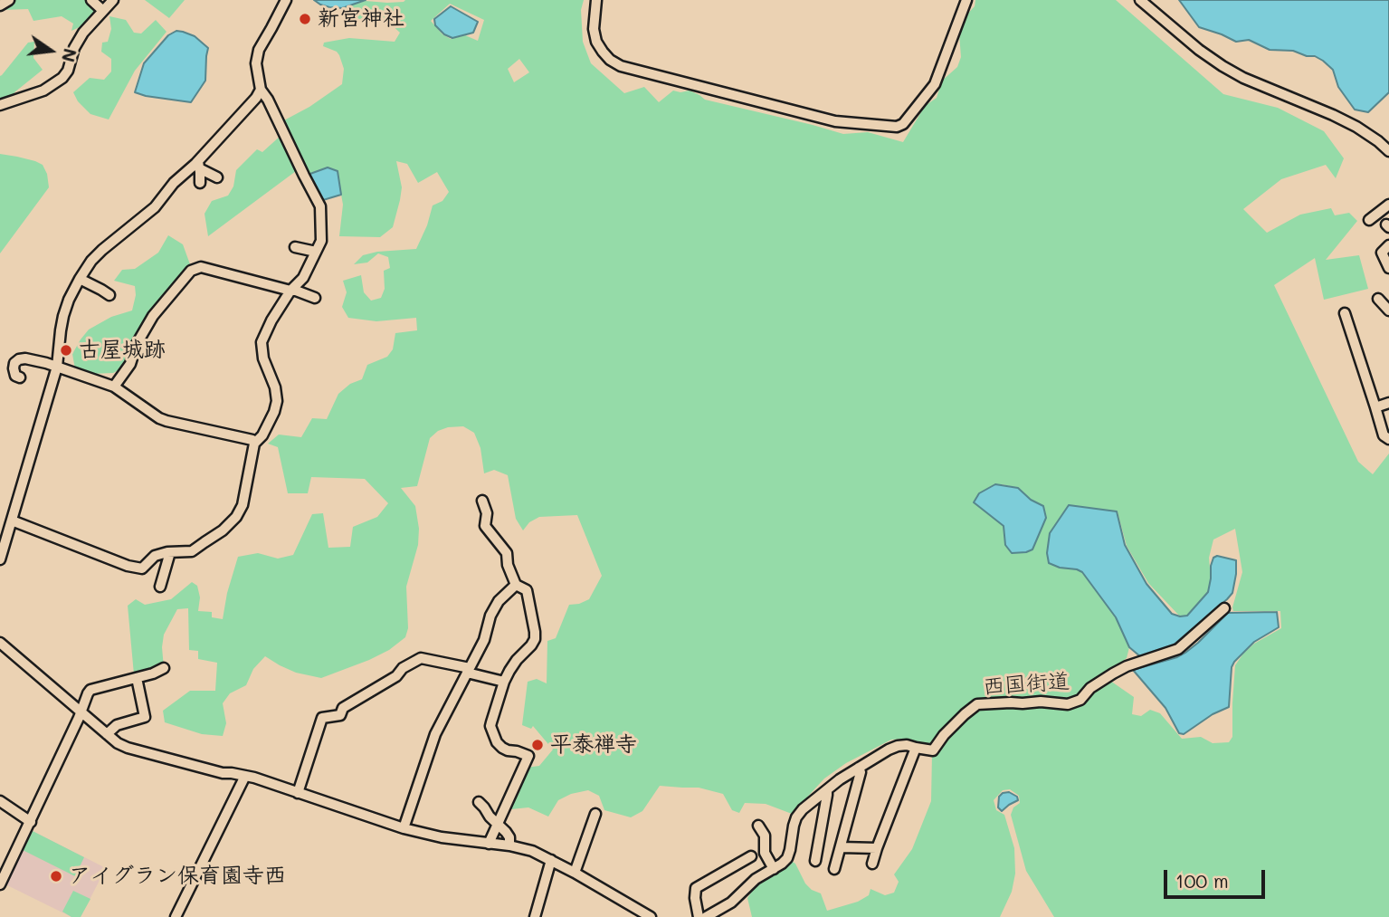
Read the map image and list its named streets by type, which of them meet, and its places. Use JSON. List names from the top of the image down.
{
  "streets": {
    "street": ["西国街道"]
  },
  "places": [
    "新宮神社",
    "古屋城跡",
    "平泰禅寺",
    "アイグラン保育園寺西"
  ],
  "scale_bar": "100 m",
  "north": "right"
}
